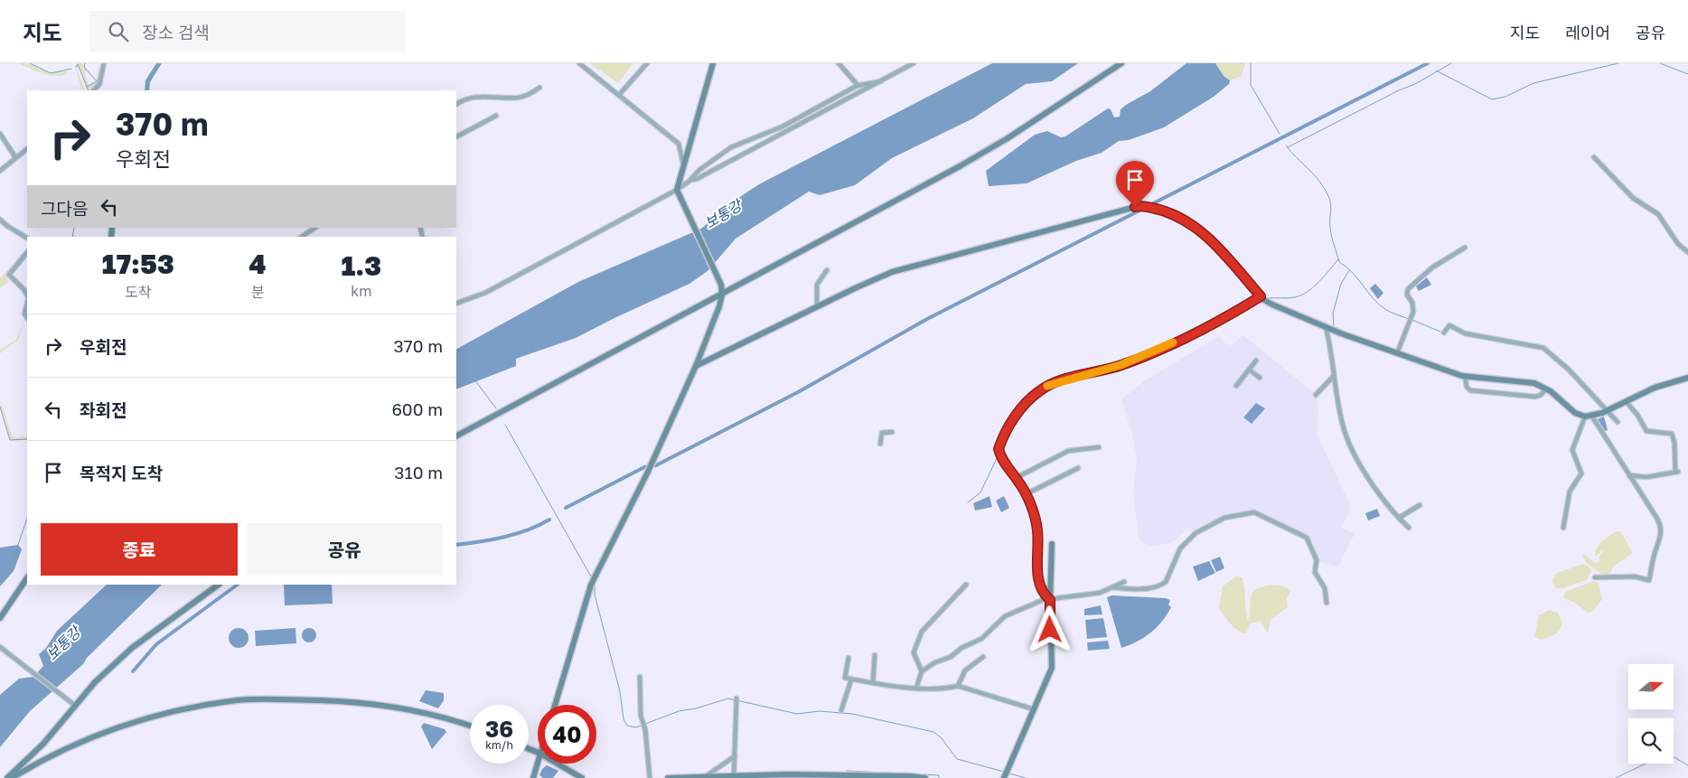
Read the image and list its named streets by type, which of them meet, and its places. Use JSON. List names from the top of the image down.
{
  "water": ["보통강"],
  "north": "right",
  "page": {
    "header": "지도",
    "search": "장소 검색",
    "nav": ["지도", "레이어", "공유"],
    "turn": ["370 m", "우회전"],
    "then": "그다음",
    "eta": [
      "17:53",
      "도착",
      "4",
      "분",
      "1.3",
      "km"
    ],
    "list": [
      {
        "name": "우회전",
        "value": "370 m"
      },
      {
        "name": "좌회전",
        "value": "600 m"
      },
      {
        "name": "목적지 도착",
        "value": "310 m"
      }
    ],
    "buttons": ["종료", "공유"],
    "speed": "36 km/h",
    "limit": "40"
  }
}
